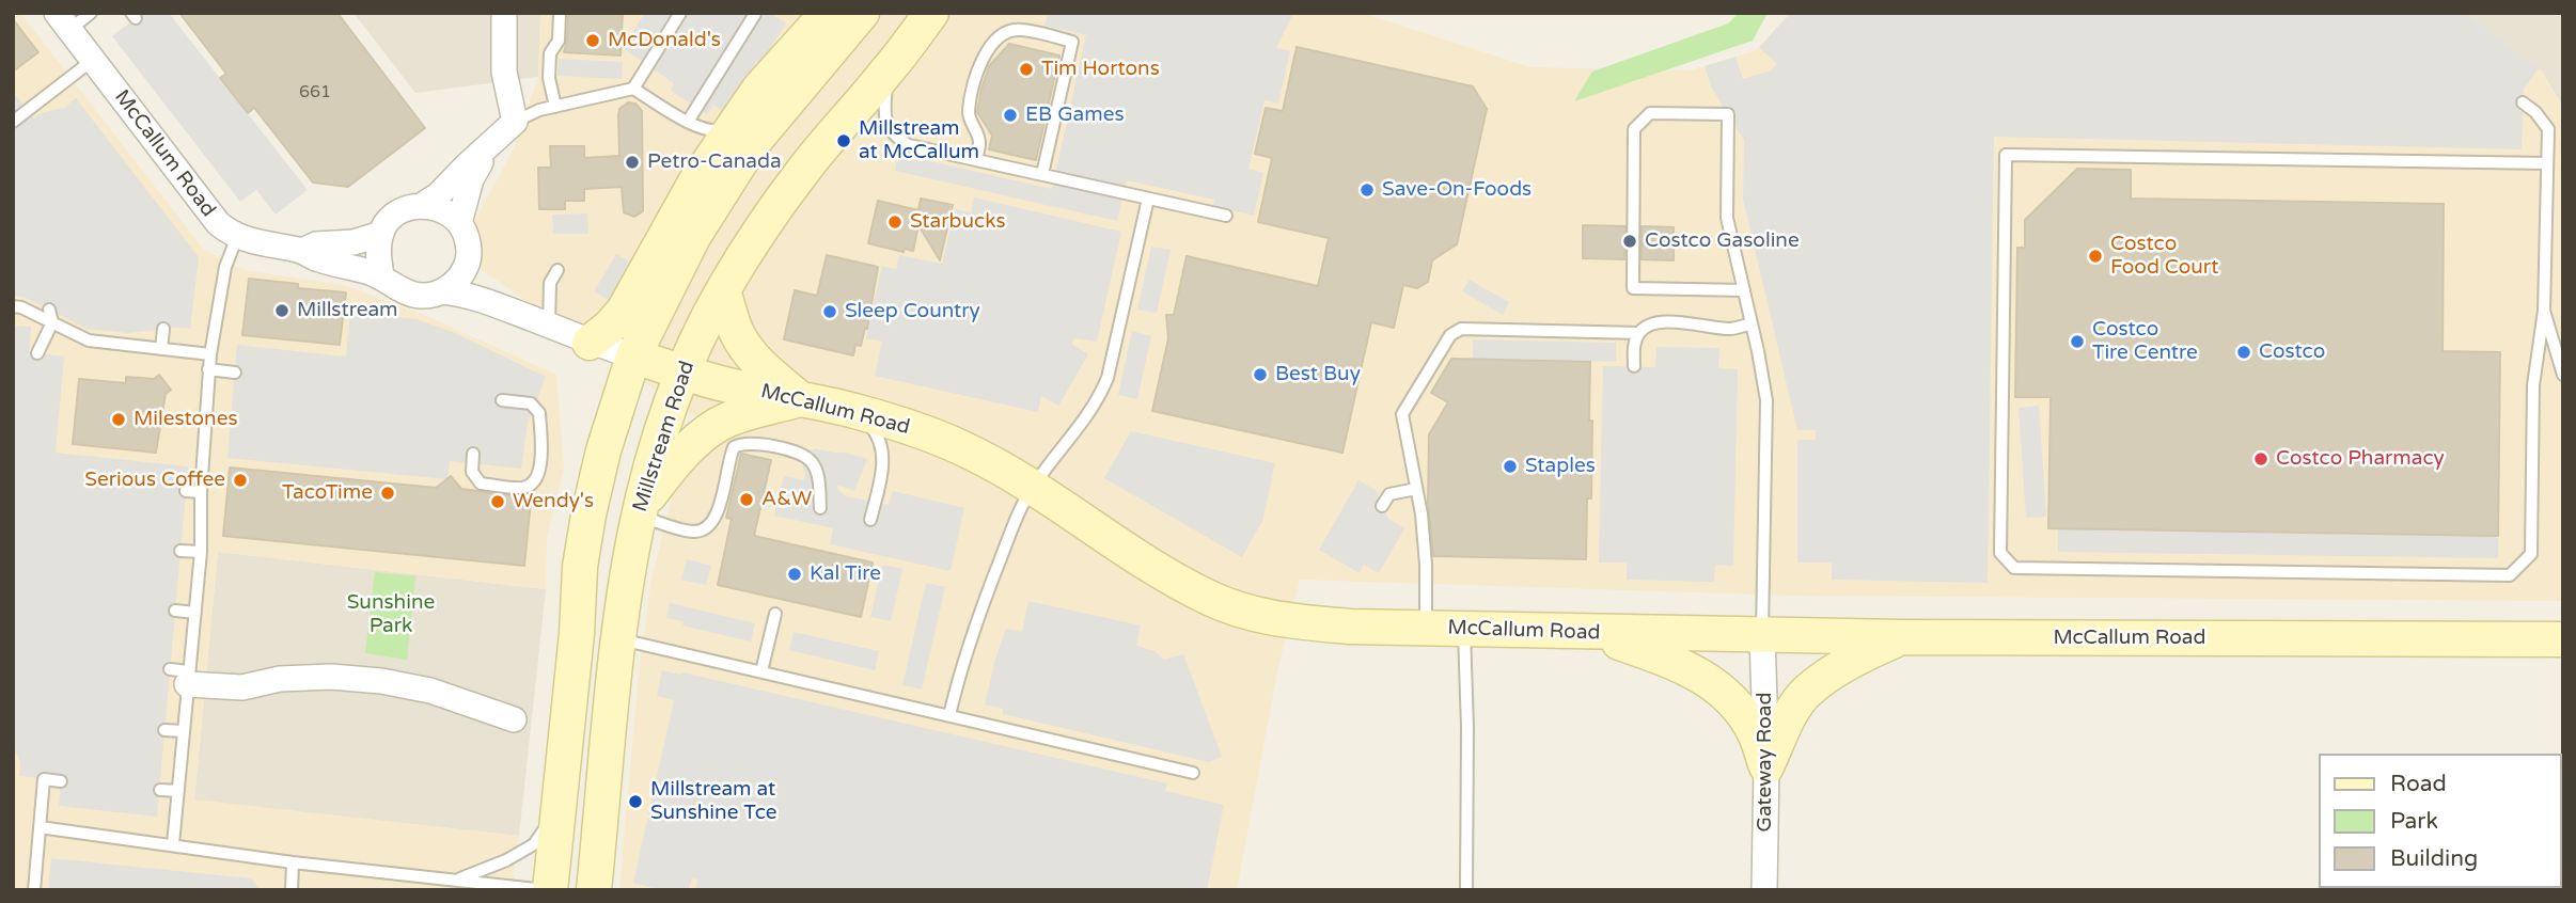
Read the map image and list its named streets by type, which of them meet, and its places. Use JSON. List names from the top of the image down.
{
  "streets": {
    "main road": ["McCallum Road", "Millstream Road"],
    "street": ["Gateway Road"]
  },
  "crossings": [
    ["McCallum Road", "Millstream Road"],
    ["McCallum Road", "Gateway Road"]
  ],
  "parks": ["Sunshine Park"],
  "places": [
    "McDonald's",
    "Tim Hortons",
    "EB Games",
    "Millstream at McCallum",
    "Petro-Canada",
    "Save-On-Foods",
    "Starbucks",
    "Costco Gasoline",
    "Costco Food Court",
    "Millstream",
    "Sleep Country",
    "Costco Tire Centre",
    "Costco",
    "Best Buy",
    "Milestones",
    "Costco Pharmacy",
    "Staples",
    "Serious Coffee",
    "TacoTime",
    "A&W",
    "Wendy's",
    "Kal Tire",
    "Millstream at Sunshine Tce"
  ],
  "house_numbers": ["661"],
  "legend": ["Road", "Park", "Building"]
}
